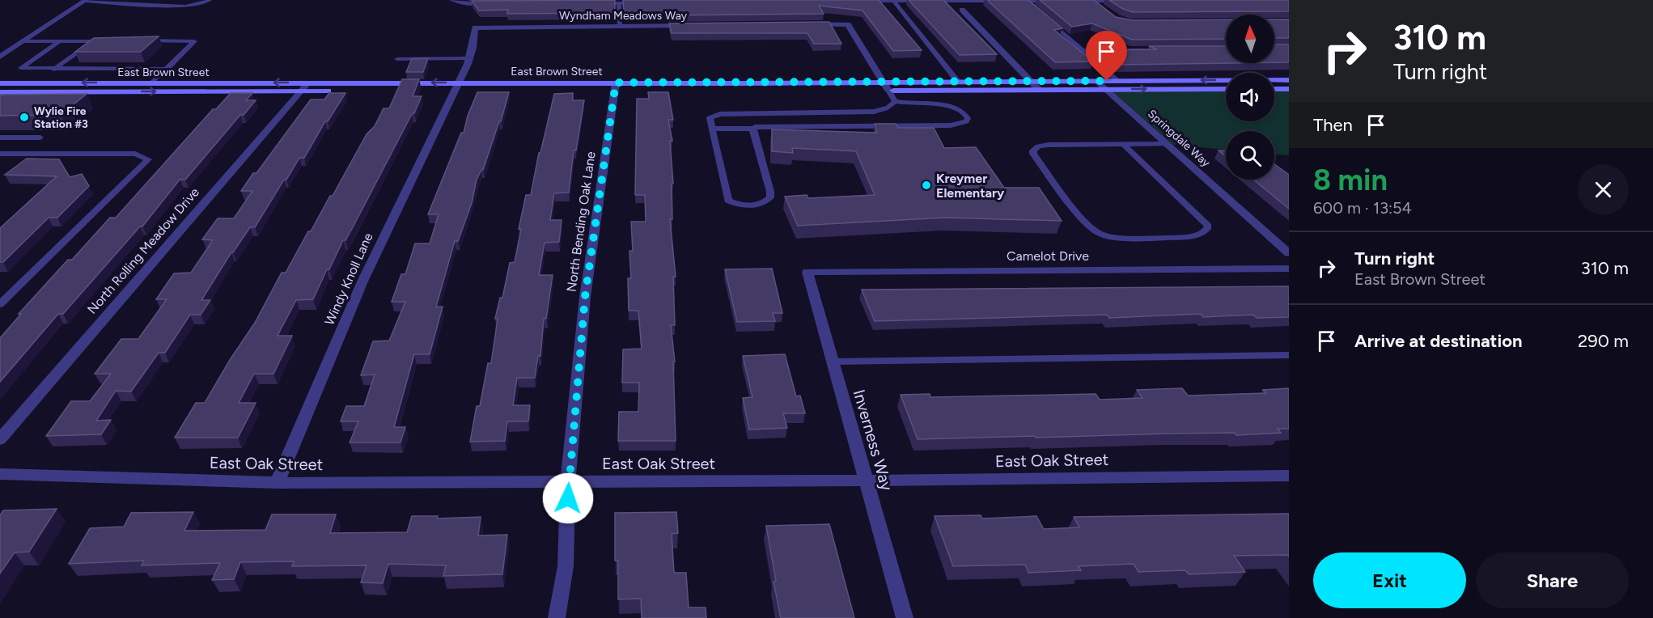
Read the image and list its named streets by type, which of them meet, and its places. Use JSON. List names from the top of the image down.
{
  "streets": {
    "main road": ["East Brown Street"],
    "street": [
      "Wyndham Meadows Way",
      "Springdale Way",
      "North Bending Oak Lane",
      "North Rolling Meadow Drive",
      "Camelot Drive",
      "Windy Knoll Lane",
      "Inverness Way",
      "East Oak Street"
    ]
  },
  "crossings": [
    ["Wyndham Meadows Way", "East Brown Street"],
    ["Wyndham Meadows Way", "Windy Knoll Lane"],
    ["East Brown Street", "Springdale Way"],
    ["East Brown Street", "North Bending Oak Lane"],
    ["East Brown Street", "North Rolling Meadow Drive"],
    ["East Brown Street", "Windy Knoll Lane"],
    ["North Bending Oak Lane", "East Oak Street"],
    ["Camelot Drive", "Inverness Way"],
    ["Windy Knoll Lane", "East Oak Street"],
    ["Inverness Way", "East Oak Street"]
  ],
  "places": ["Wylie Fire Station #3", "Kreymer Elementary"],
  "north": "top",
  "page": {
    "turn": ["310 m", "Turn right"],
    "then": "Then",
    "heading": ["8 min", "600 m · 13:54"],
    "list": [
      {
        "name": "Turn right",
        "note": "East Brown Street",
        "value": "310 m"
      },
      {
        "name": "Arrive at destination",
        "value": "290 m"
      }
    ],
    "buttons": ["Exit", "Share"]
  }
}
